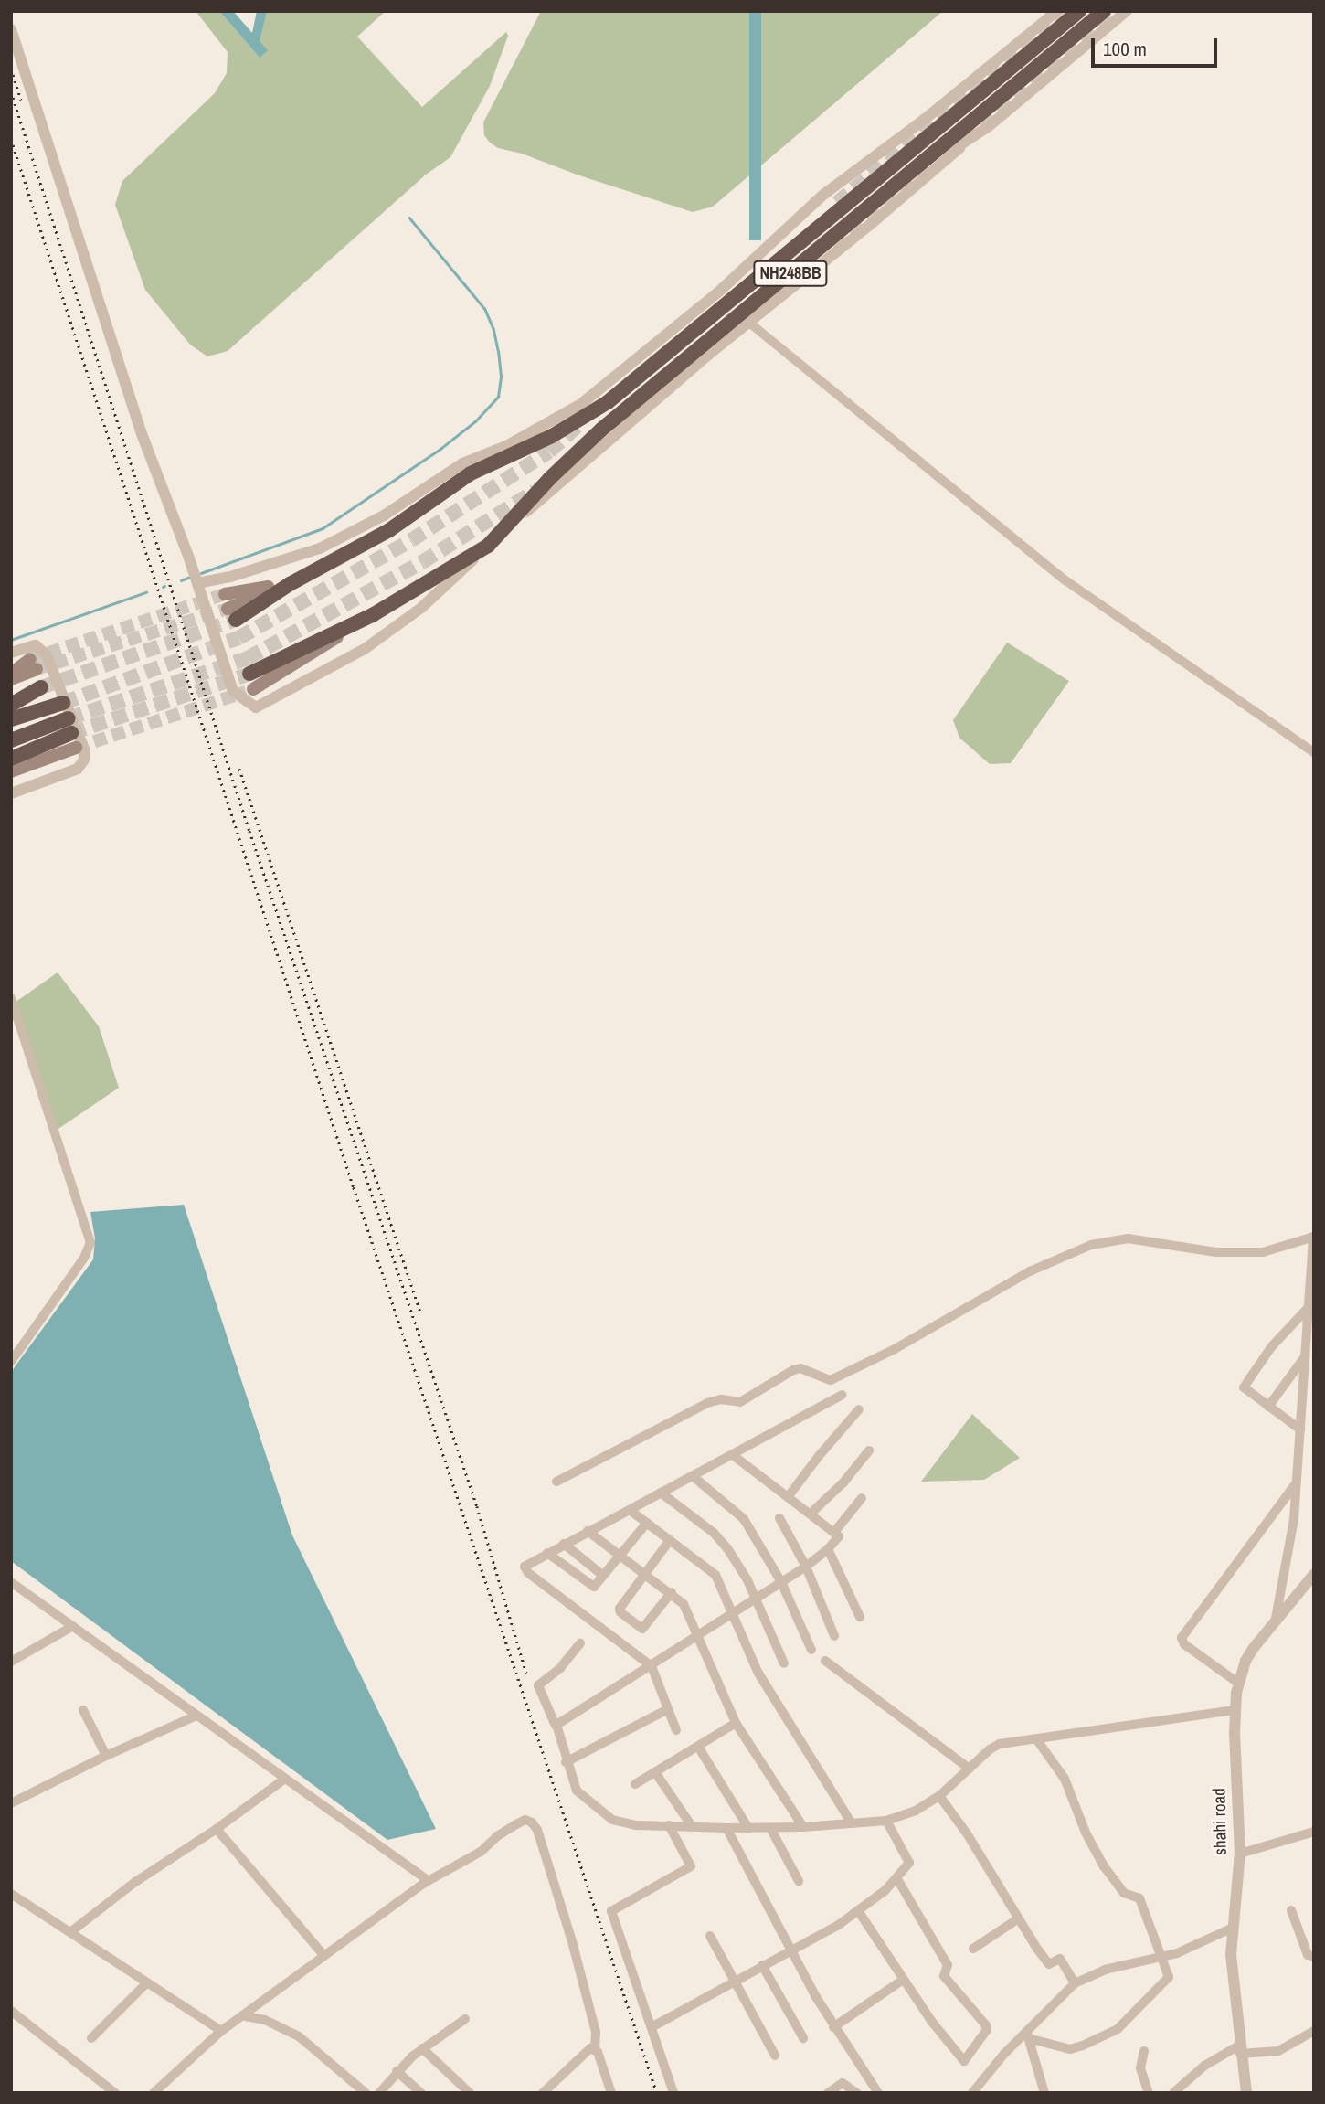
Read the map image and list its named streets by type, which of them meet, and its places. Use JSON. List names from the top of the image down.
{
  "streets": {
    "highway": ["NH248BB"],
    "street": ["shahi road"]
  },
  "scale_bar": "100 m"
}
